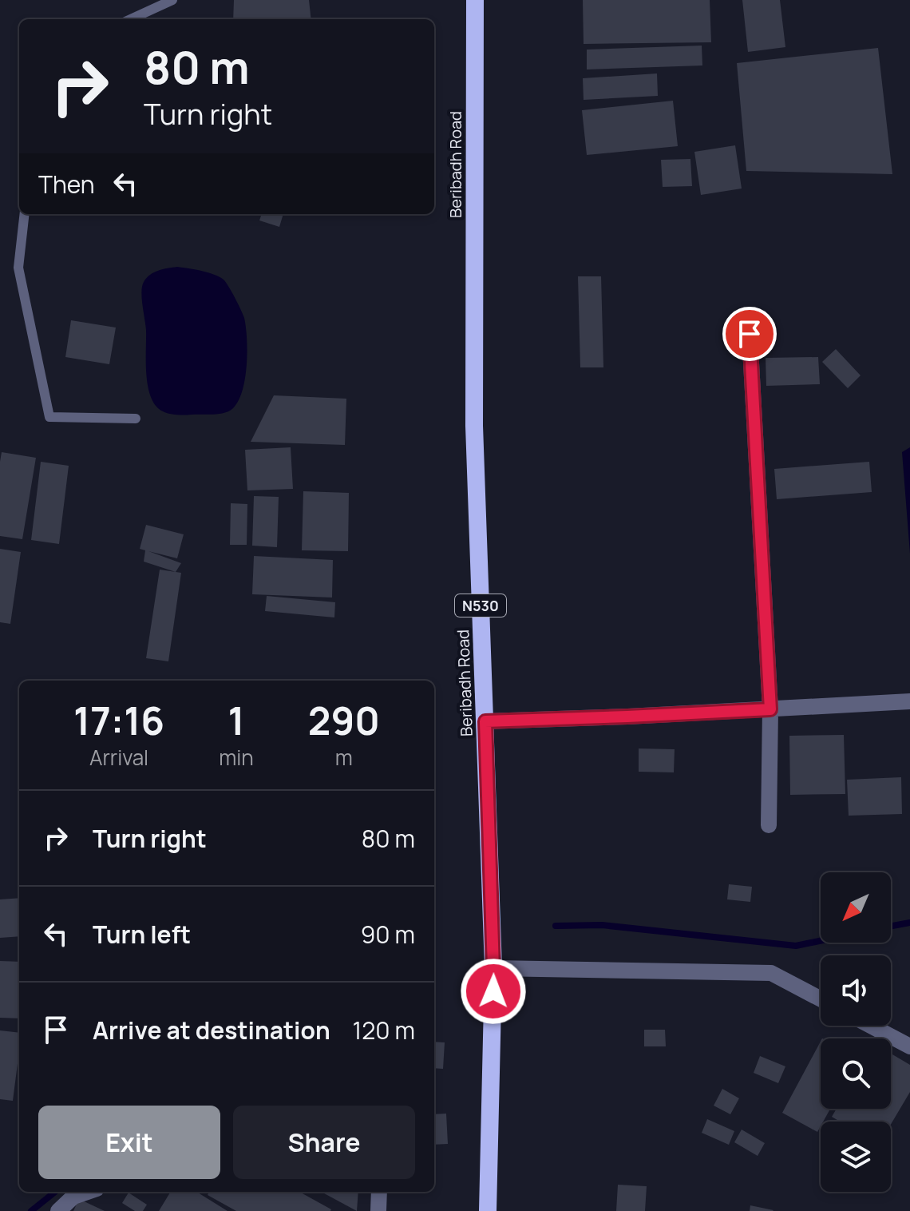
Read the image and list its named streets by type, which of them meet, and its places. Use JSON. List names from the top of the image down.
{
  "streets": {
    "highway": ["Beribadh Road", "N530"]
  },
  "north": "bottom left",
  "page": {
    "turn": ["80 m", "Turn right"],
    "then": "Then",
    "eta": [
      "17:16",
      "Arrival",
      "1",
      "min",
      "290",
      "m"
    ],
    "list": [
      {
        "name": "Turn right",
        "value": "80 m"
      },
      {
        "name": "Turn left",
        "value": "90 m"
      },
      {
        "name": "Arrive at destination",
        "value": "120 m"
      }
    ],
    "buttons": ["Exit", "Share"]
  }
}
